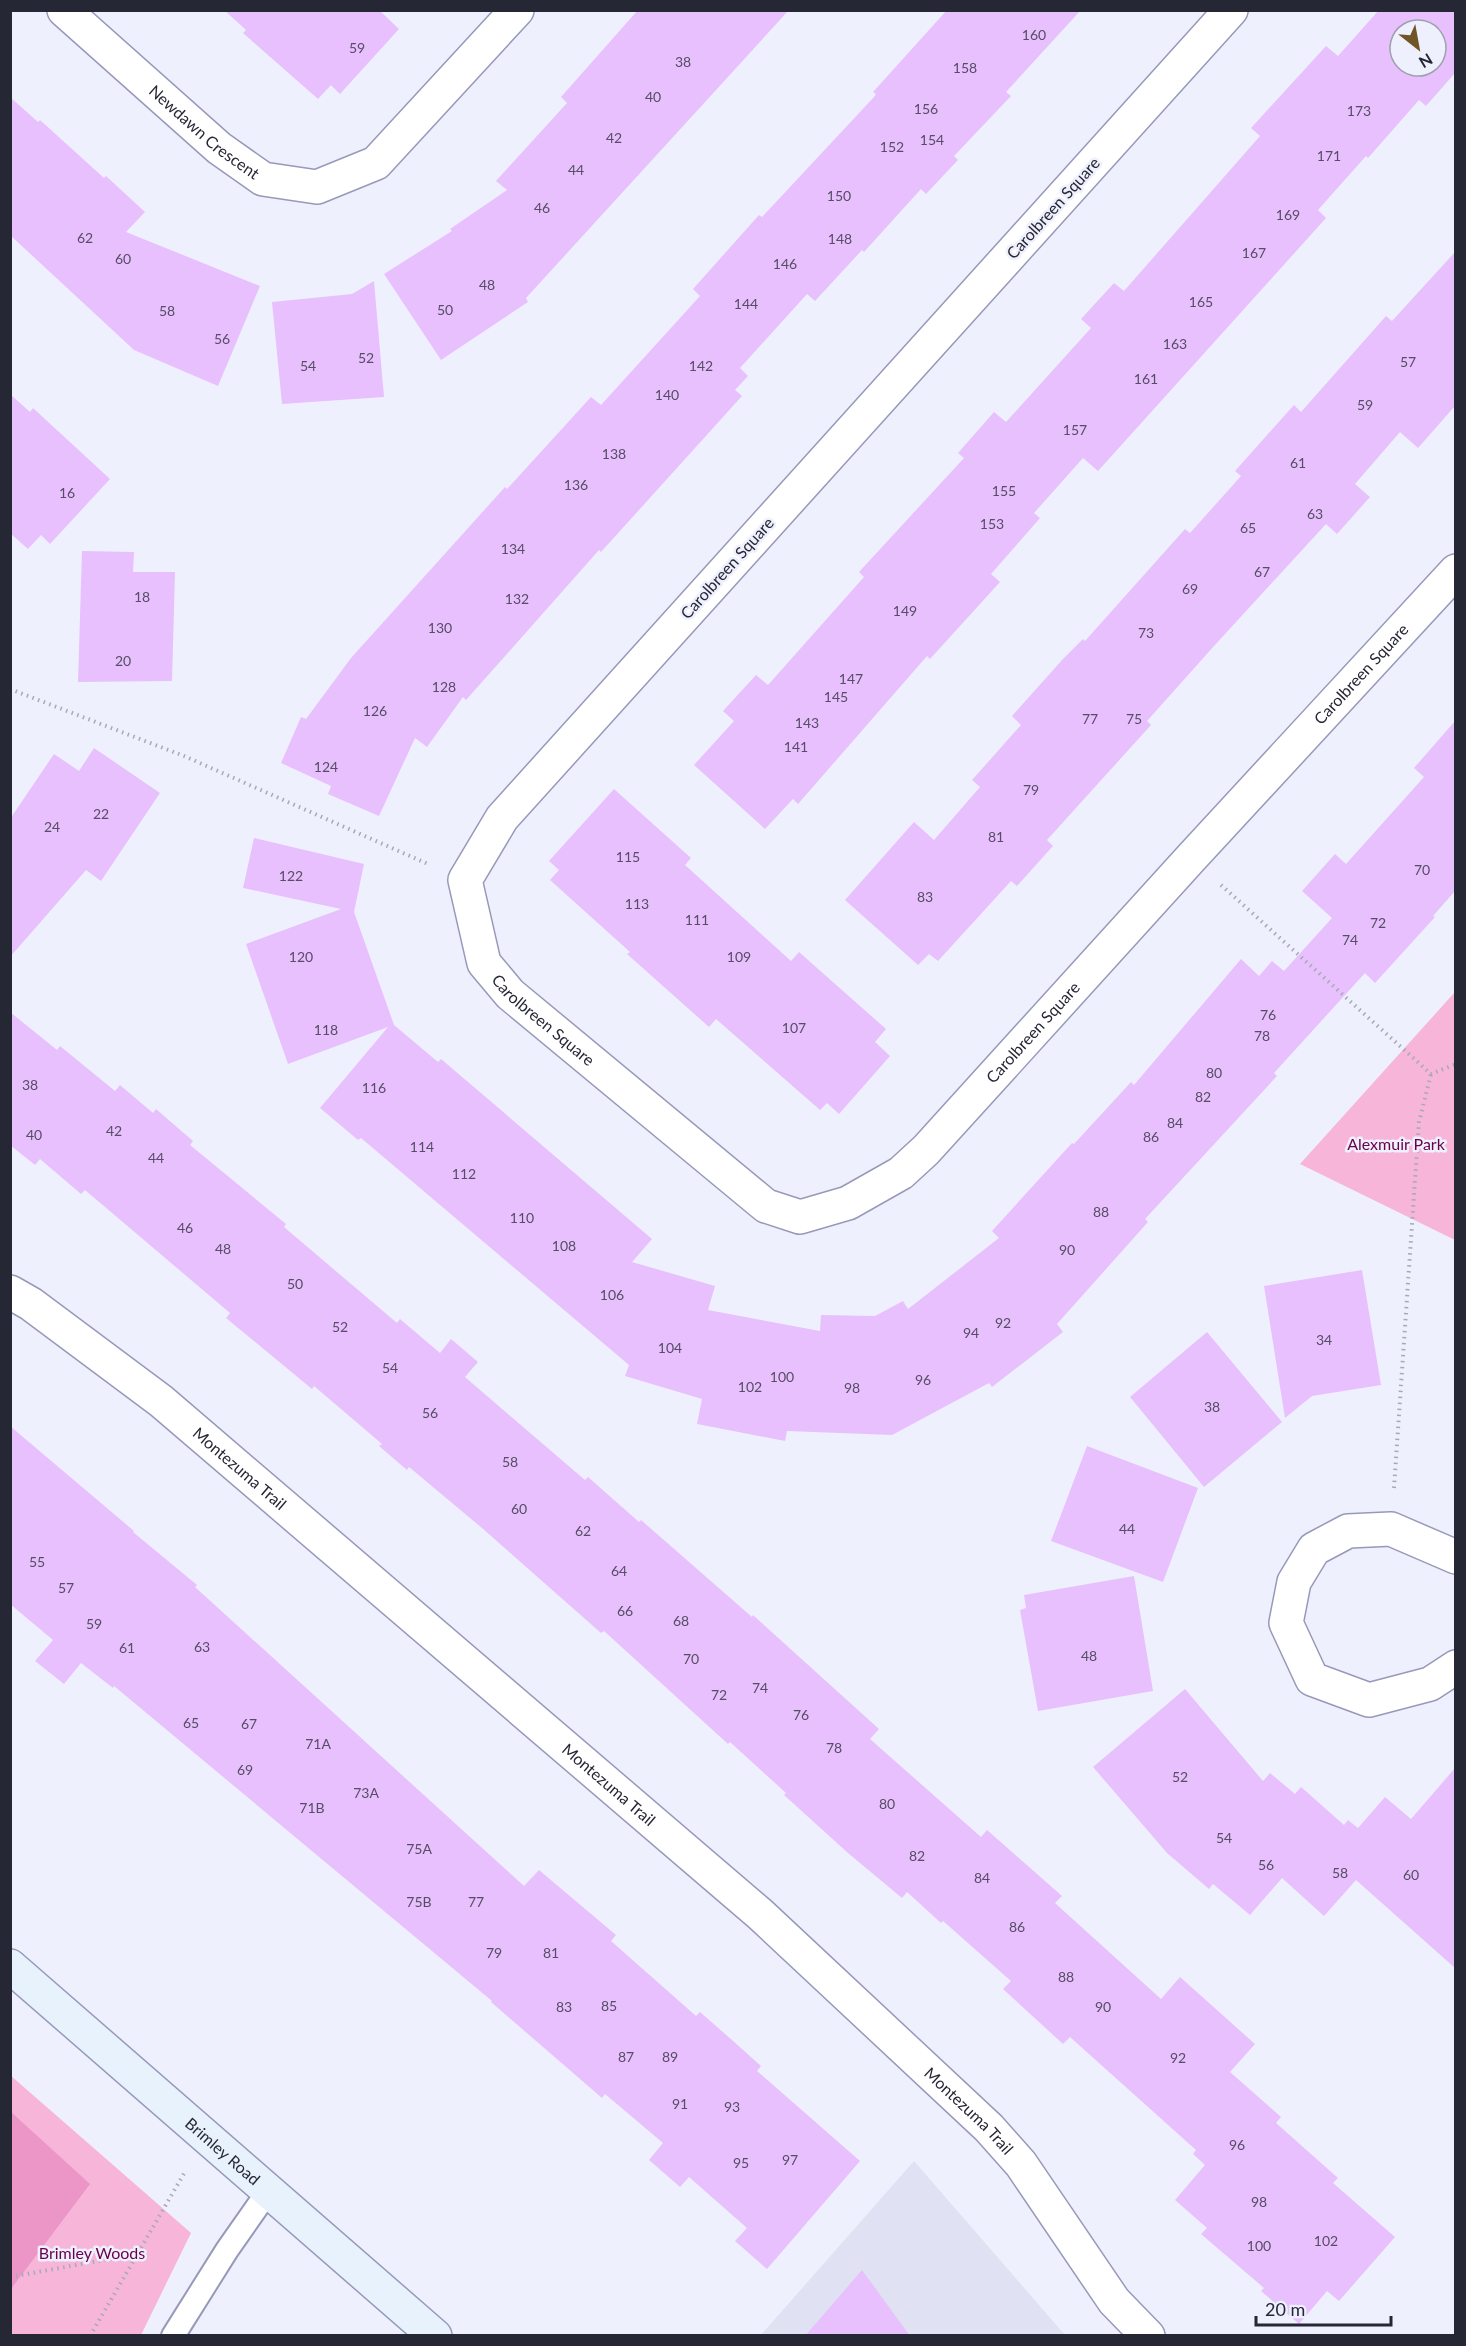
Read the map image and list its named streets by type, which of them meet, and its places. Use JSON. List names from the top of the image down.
{
  "streets": {
    "main road": ["Brimley Road"],
    "street": ["Newdawn Crescent", "Carolbreen Square", "Montezuma Trail"]
  },
  "parks": ["Alexmuir Park", "Brimley Woods"],
  "house_numbers": [
    "160",
    "59",
    "38",
    "158",
    "40",
    "156",
    "173",
    "42",
    "154",
    "152",
    "171",
    "44",
    "150",
    "46",
    "169",
    "62",
    "148",
    "167",
    "60",
    "146",
    "48",
    "165",
    "144",
    "50",
    "58",
    "56",
    "163",
    "52",
    "57",
    "54",
    "142",
    "161",
    "140",
    "59",
    "157",
    "138",
    "61",
    "136",
    "155",
    "16",
    "63",
    "153",
    "65",
    "134",
    "67",
    "69",
    "18",
    "132",
    "149",
    "130",
    "73",
    "20",
    "147",
    "128",
    "145",
    "126",
    "77",
    "75",
    "143",
    "141",
    "124",
    "79",
    "22",
    "24",
    "81",
    "115",
    "70",
    "122",
    "83",
    "113",
    "111",
    "72",
    "74",
    "120",
    "109",
    "76",
    "107",
    "118",
    "78",
    "80",
    "38",
    "116",
    "82",
    "84",
    "42",
    "40",
    "86",
    "114",
    "44",
    "112",
    "88",
    "110",
    "46",
    "108",
    "48",
    "90",
    "50",
    "106",
    "92",
    "52",
    "94",
    "34",
    "104",
    "54",
    "100",
    "96",
    "102",
    "98",
    "38",
    "56",
    "58",
    "60",
    "44",
    "62",
    "55",
    "64",
    "57",
    "66",
    "68",
    "59",
    "63",
    "61",
    "48",
    "70",
    "74",
    "72",
    "76",
    "65",
    "67",
    "71A",
    "78",
    "69",
    "52",
    "73A",
    "80",
    "71B",
    "54",
    "75A",
    "82",
    "56",
    "58",
    "60",
    "84",
    "75B",
    "77",
    "86",
    "79",
    "81",
    "88",
    "85",
    "83",
    "90",
    "87",
    "89",
    "92",
    "91",
    "93",
    "96",
    "97",
    "95",
    "98",
    "102",
    "100"
  ],
  "scale_bar": "20 m",
  "north": "bottom right"
}
